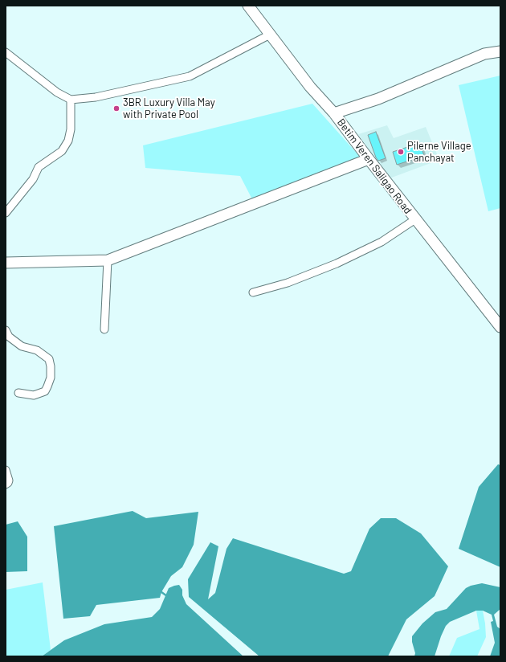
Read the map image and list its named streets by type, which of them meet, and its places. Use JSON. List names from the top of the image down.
{
  "streets": {
    "main road": ["Betim Veren Saligao Road"]
  },
  "places": ["3BR Luxury Villa May with Private Pool", "Pilerne Village Panchayat"]
}
